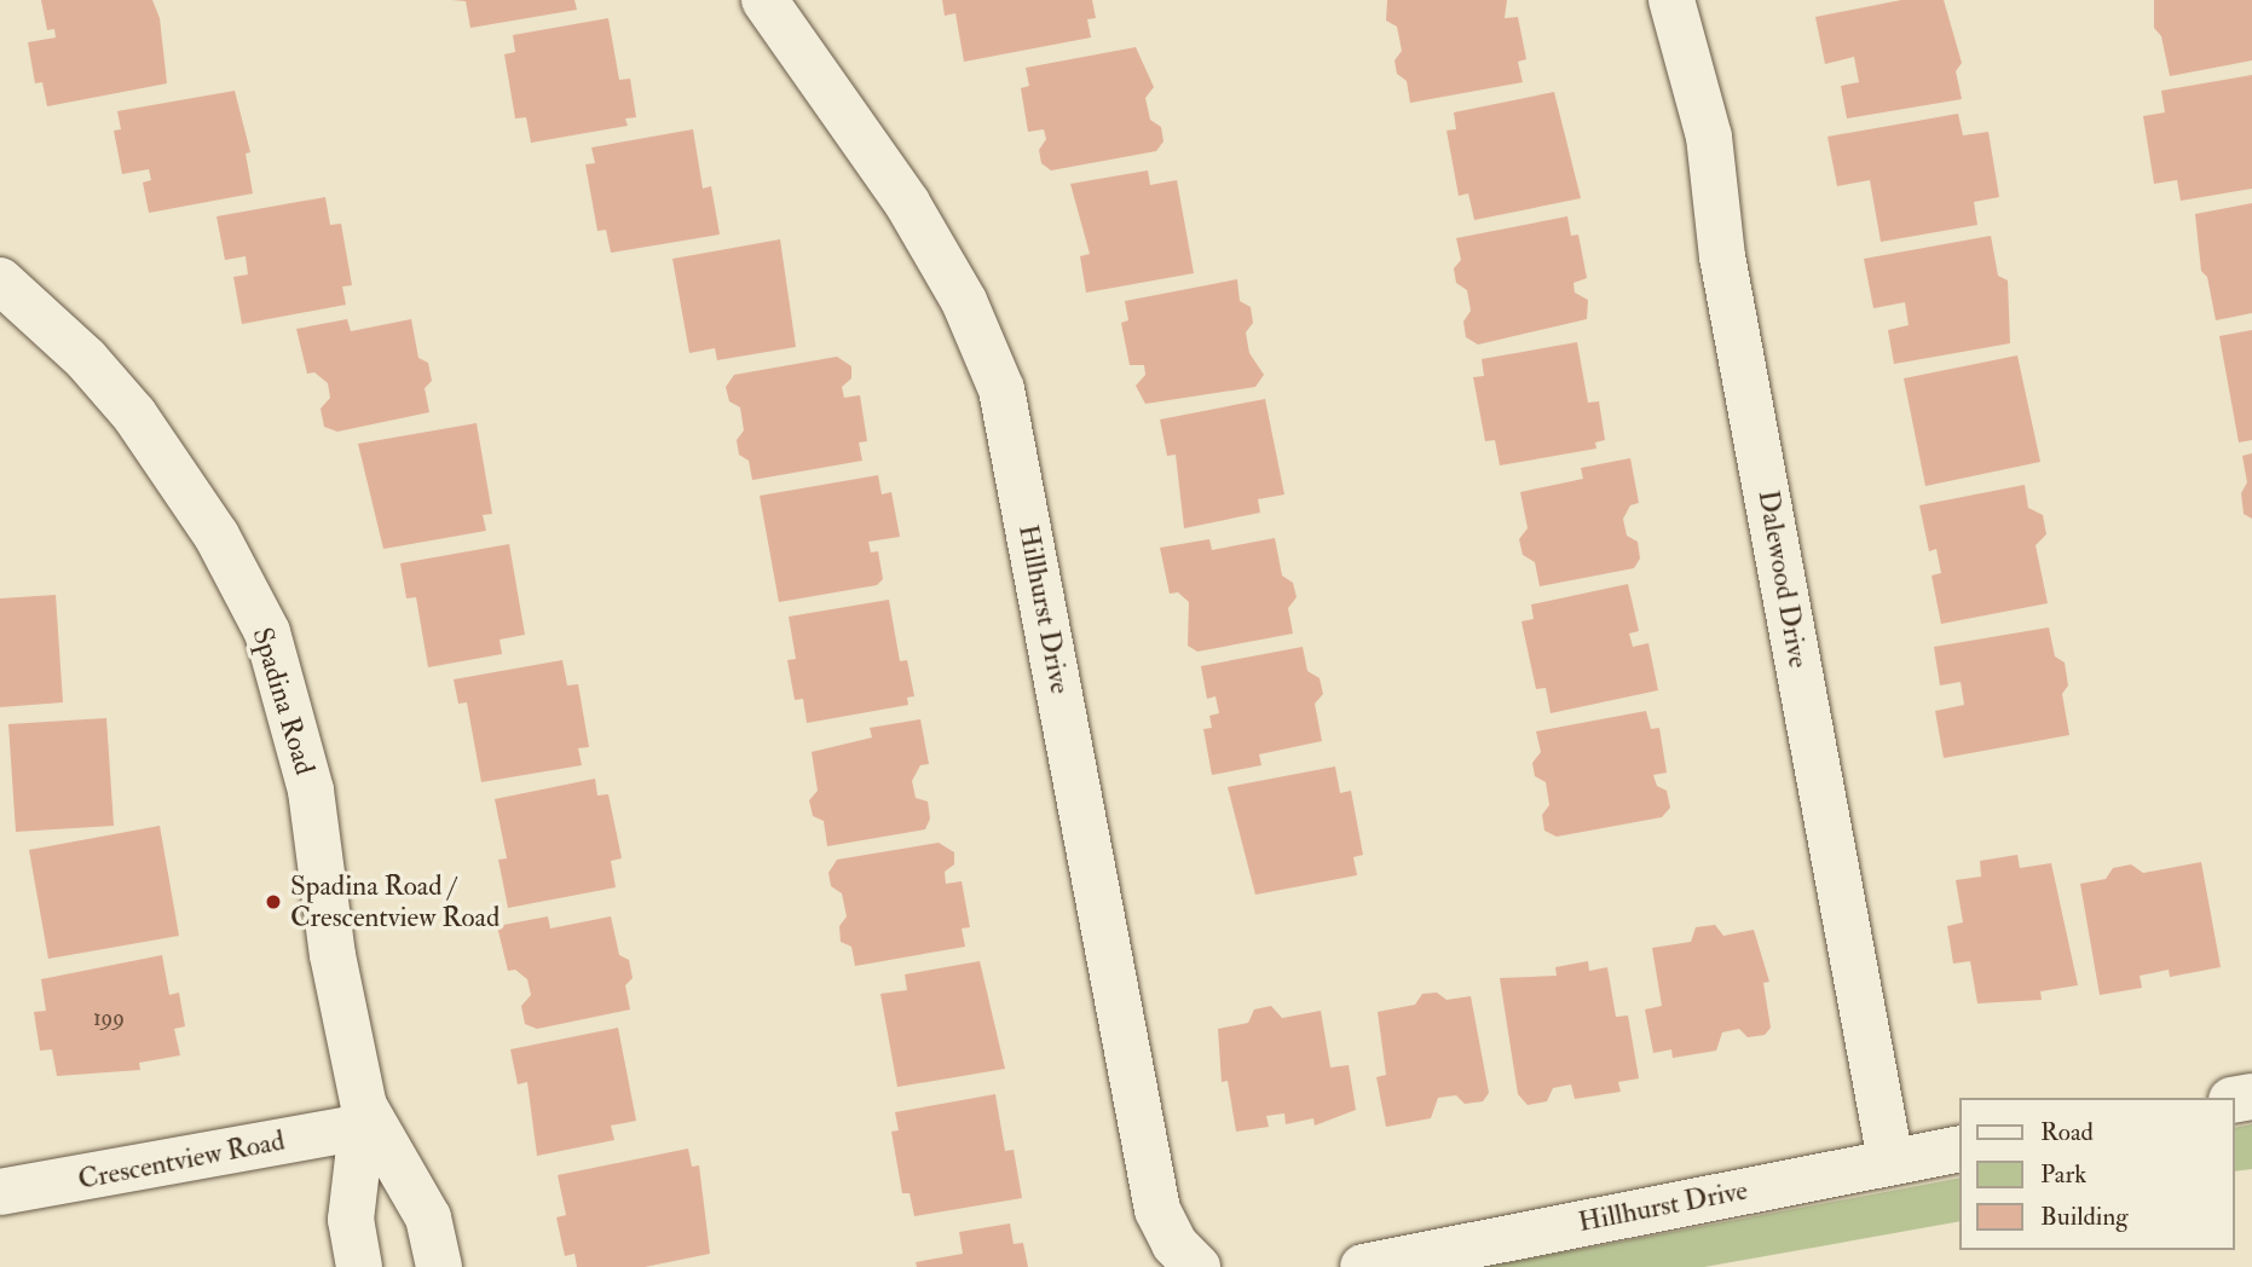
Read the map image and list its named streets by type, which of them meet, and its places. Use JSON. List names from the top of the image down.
{
  "streets": {
    "street": [
      "Dalewood Drive",
      "Hillhurst Drive",
      "Spadina Road",
      "Crescentview Road"
    ]
  },
  "crossings": [
    ["Dalewood Drive", "Hillhurst Drive"],
    ["Spadina Road", "Crescentview Road"]
  ],
  "places": ["Spadina Road / Crescentview Road"],
  "house_numbers": ["199"],
  "legend": ["Road", "Park", "Building"]
}
